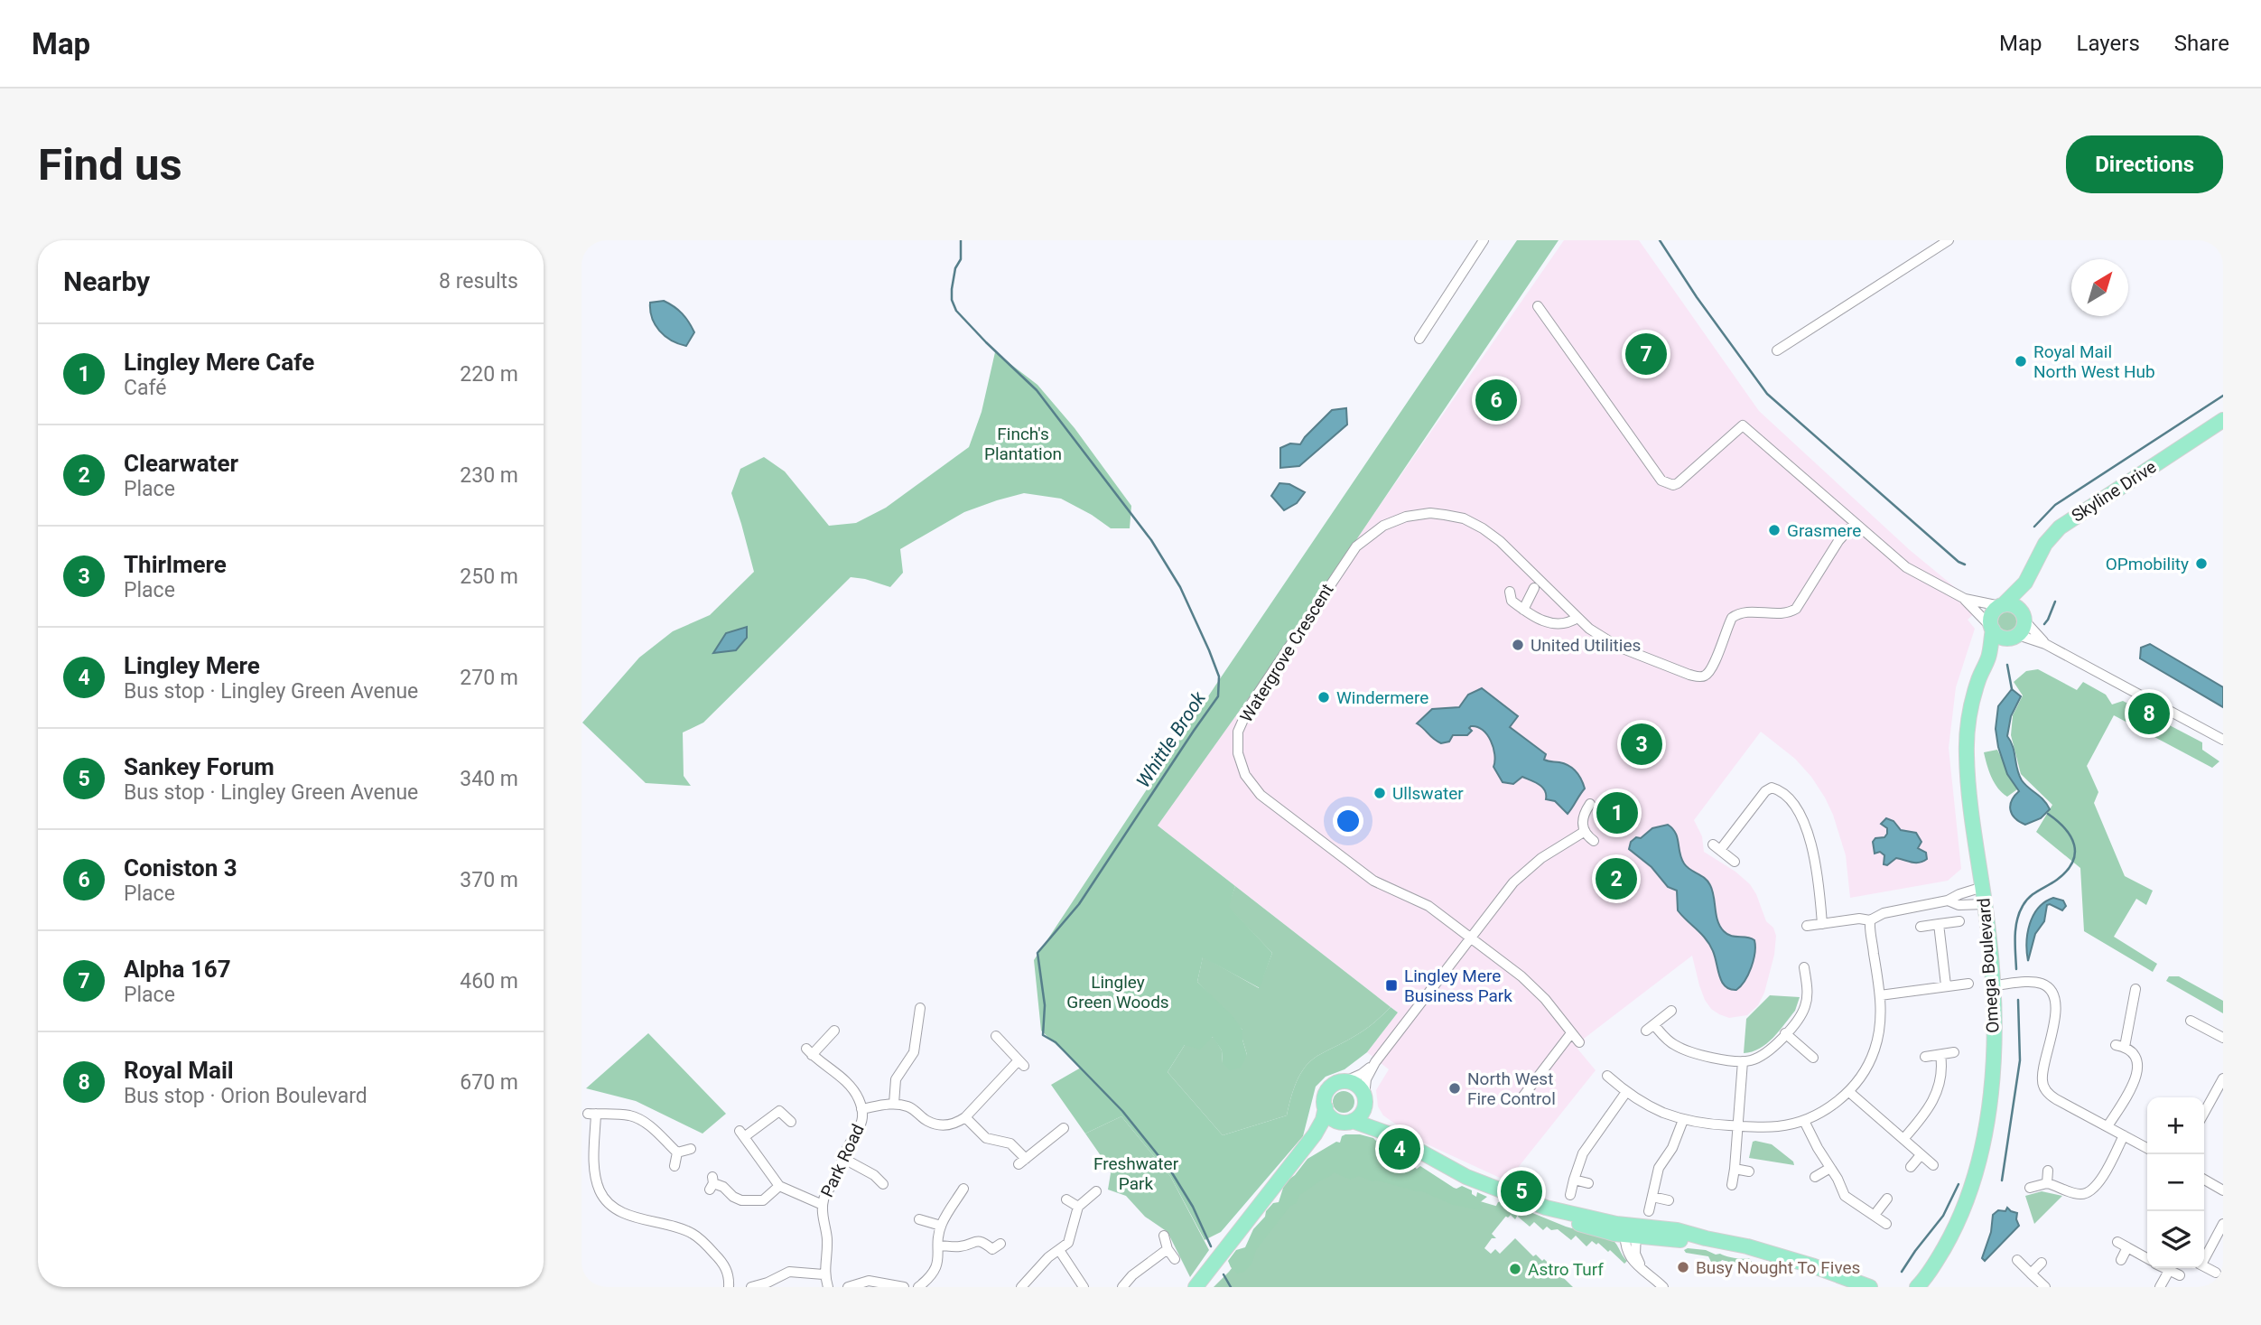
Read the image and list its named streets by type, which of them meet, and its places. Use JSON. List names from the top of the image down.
{
  "streets": {
    "main road": ["Skyline Drive", "Omega Boulevard"],
    "street": ["Watergrove Crescent", "Park Road"]
  },
  "crossings": [
    ["Skyline Drive", "Omega Boulevard"]
  ],
  "water": ["Whittle Brook"],
  "parks": ["Finch's Plantation", "Lingley Green Woods", "Freshwater Park"],
  "places": {
    "other": [
      "Royal Mail North West Hub",
      "Grasmere",
      "OPmobility",
      "United Utilities",
      "Windermere",
      "Ullswater",
      "North West Fire Control",
      "Busy Nought To Fives",
      "Astro Turf"
    ],
    "transit": ["Lingley Mere Business Park"]
  },
  "north": "top right",
  "page": {
    "header": "Map",
    "nav": ["Map", "Layers", "Share"],
    "buttons": "Directions",
    "title": "Find us",
    "heading": ["Nearby", "8 results"],
    "list": [
      {
        "mark": "1",
        "name": "Lingley Mere Cafe",
        "note": "Café",
        "value": "220 m"
      },
      {
        "mark": "2",
        "name": "Clearwater",
        "note": "Place",
        "value": "230 m"
      },
      {
        "mark": "3",
        "name": "Thirlmere",
        "note": "Place",
        "value": "250 m"
      },
      {
        "mark": "4",
        "name": "Lingley Mere",
        "note": "Bus stop · Lingley Green Avenue",
        "value": "270 m"
      },
      {
        "mark": "5",
        "name": "Sankey Forum",
        "note": "Bus stop · Lingley Green Avenue",
        "value": "340 m"
      },
      {
        "mark": "6",
        "name": "Coniston 3",
        "note": "Place",
        "value": "370 m"
      },
      {
        "mark": "7",
        "name": "Alpha 167",
        "note": "Place",
        "value": "460 m"
      },
      {
        "mark": "8",
        "name": "Royal Mail",
        "note": "Bus stop · Orion Boulevard",
        "value": "670 m"
      }
    ],
    "pins": [
      "7",
      "6",
      "8",
      "3",
      "1",
      "2",
      "4",
      "5"
    ],
    "map_buttons": ["+", "−"]
  }
}
